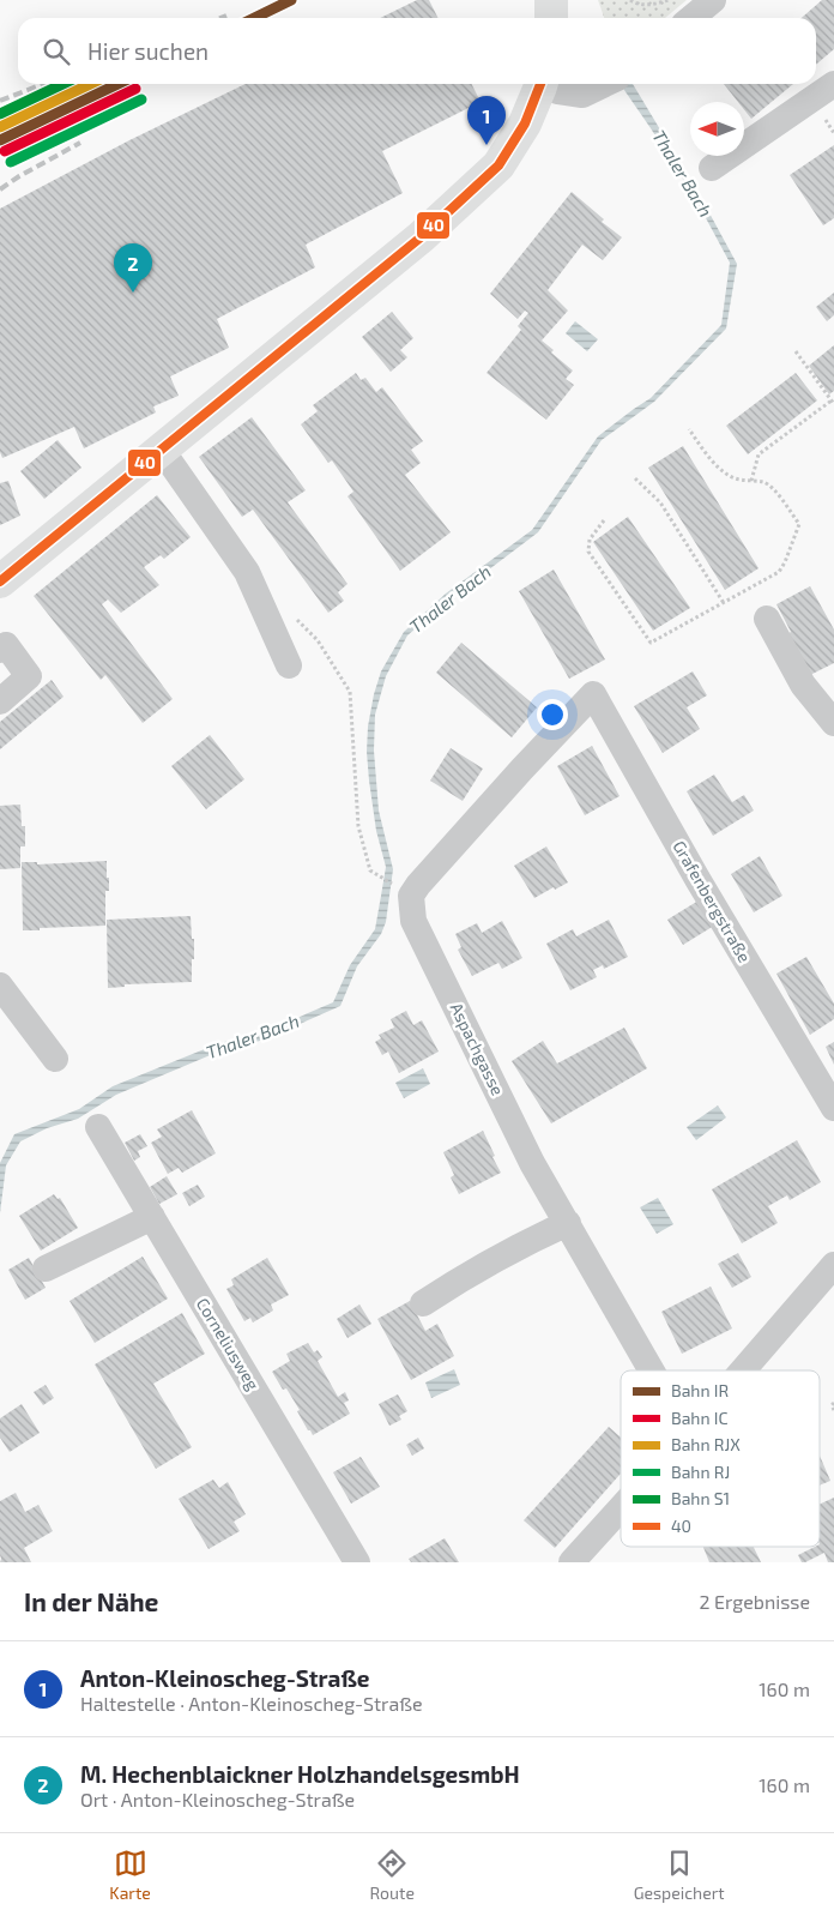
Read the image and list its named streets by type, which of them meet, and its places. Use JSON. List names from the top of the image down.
{
  "streets": {
    "street": ["Grafenbergstraße", "Aspachgasse", "Corneliusweg"]
  },
  "crossings": [
    ["Grafenbergstraße", "Aspachgasse"]
  ],
  "water": ["Thaler Bach"],
  "lines": [
    "rail line IR",
    "rail line RJX",
    "rail line S1",
    "transit line 40",
    "rail line IC",
    "rail line RJ"
  ],
  "legend": [
    "Bahn IR",
    "Bahn IC",
    "Bahn RJX",
    "Bahn RJ",
    "Bahn S1",
    "40"
  ],
  "north": "left",
  "page": {
    "search": "Hier suchen",
    "pins": ["1", "2"],
    "heading": ["In der Nähe", "2 Ergebnisse"],
    "list": [
      {
        "mark": "1",
        "name": "Anton-Kleinoscheg-Straße",
        "note": "Haltestelle · Anton-Kleinoscheg-Straße",
        "value": "160 m"
      },
      {
        "mark": "2",
        "name": "M. Hechenblaickner HolzhandelsgesmbH",
        "note": "Ort · Anton-Kleinoscheg-Straße",
        "value": "160 m"
      }
    ],
    "nav": ["Karte", "Route", "Gespeichert"]
  }
}
